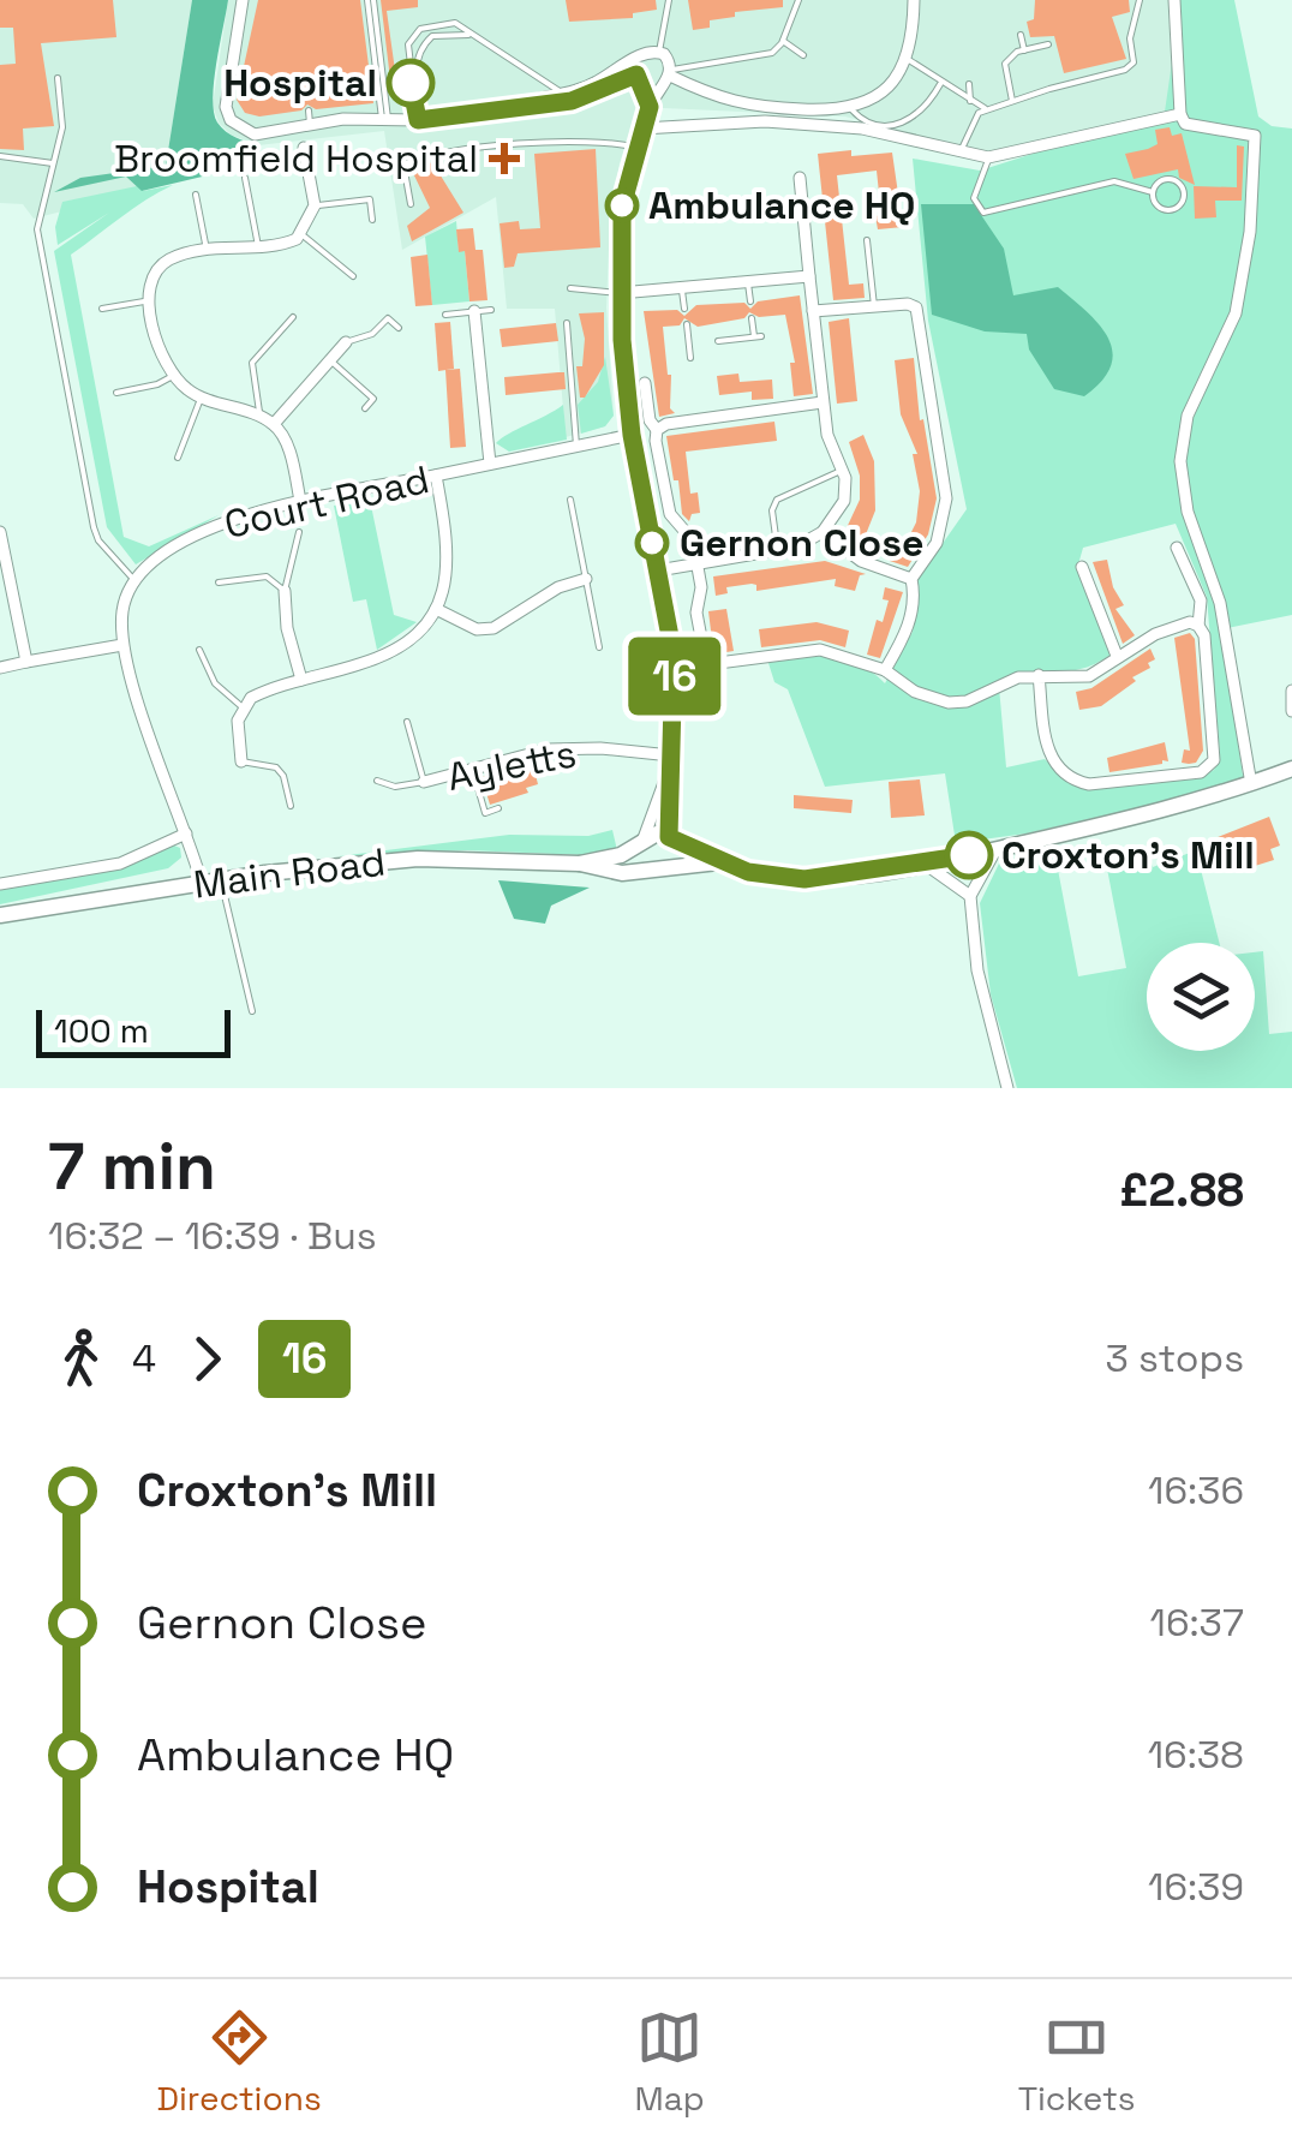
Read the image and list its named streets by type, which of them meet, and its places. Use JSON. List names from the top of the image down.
{
  "streets": {
    "main road": ["Main Road"],
    "street": ["Court Road", "Ayletts"]
  },
  "places": {
    "other": [
      "Hospital",
      "Ambulance HQ",
      "Gernon Close",
      "Croxton's Mill"
    ],
    "health": ["Broomfield Hospital"]
  },
  "lines": ["bus line 16"],
  "scale_bar": "100 m",
  "page": {
    "on_map": "16",
    "scale": "100 m",
    "heading": ["7 min", "16:32 – 16:39 · Bus", "£2.88"],
    "legs": ["4", "16", "3 stops"],
    "list": [
      {
        "name": "Croxton's Mill",
        "value": "16:36"
      },
      {
        "name": "Gernon Close",
        "value": "16:37"
      },
      {
        "name": "Ambulance HQ",
        "value": "16:38"
      },
      {
        "name": "Hospital",
        "value": "16:39"
      }
    ],
    "tabs": ["Directions", "Map", "Tickets"]
  }
}
